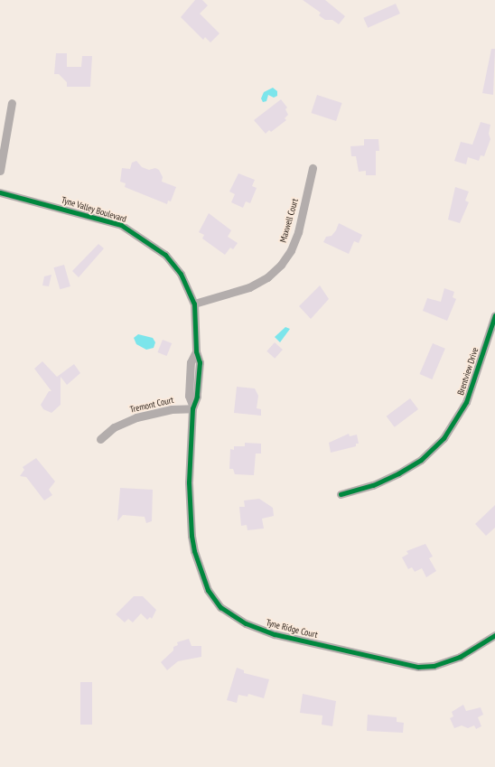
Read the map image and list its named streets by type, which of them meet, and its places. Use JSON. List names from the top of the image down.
{
  "streets": {
    "street": [
      "Tyne Valley Boulevard",
      "Maxwell Court",
      "Brentview Drive",
      "Tremont Court",
      "Tyne Ridge Court"
    ]
  },
  "crossings": [
    ["Tyne Valley Boulevard", "Maxwell Court"],
    ["Tyne Valley Boulevard", "Tremont Court"],
    ["Tyne Valley Boulevard", "Tyne Ridge Court"],
    ["Tremont Court", "Tyne Ridge Court"]
  ]
}
